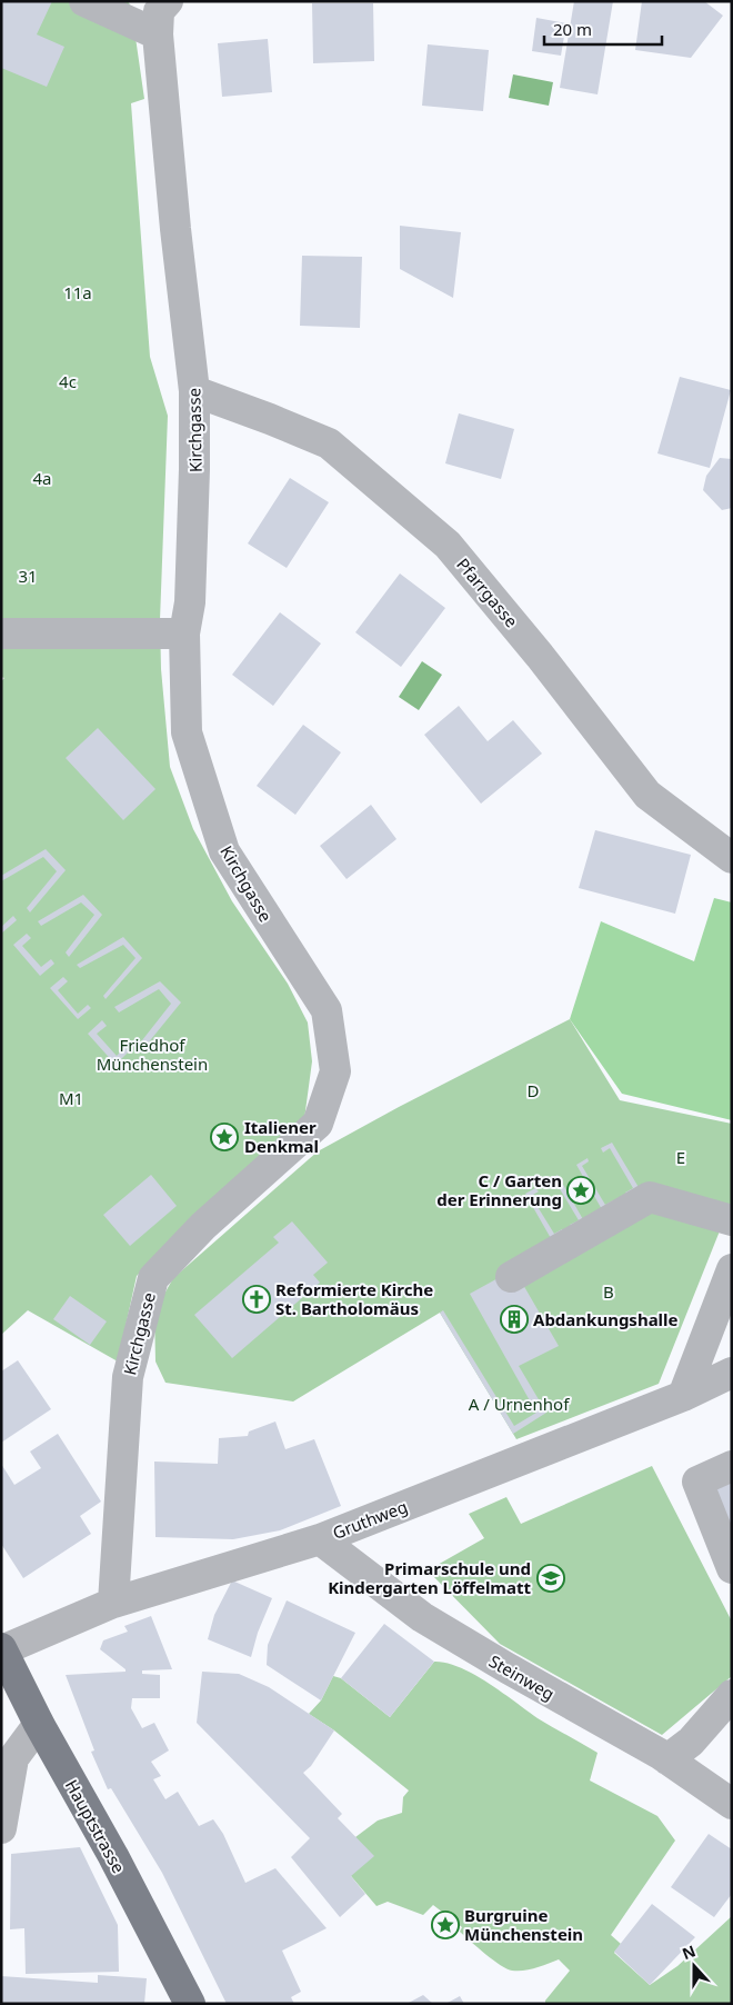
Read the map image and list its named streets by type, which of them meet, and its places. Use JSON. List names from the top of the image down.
{
  "streets": {
    "main road": ["Hauptstrasse"],
    "street": [
      "Kirchgasse",
      "Pfarrgasse",
      "Gruthweg",
      "Steinweg"
    ]
  },
  "crossings": [
    ["Kirchgasse", "Pfarrgasse"],
    ["Kirchgasse", "Gruthweg"],
    ["Gruthweg", "Steinweg"],
    ["Gruthweg", "Hauptstrasse"]
  ],
  "parks": [
    "11a",
    "4c",
    "4a",
    "31",
    "Friedhof Münchenstein",
    "D",
    "M1",
    "E",
    "B",
    "A / Urnenhof"
  ],
  "places": {
    "place": ["Italiener Denkmal", "C / Garten der Erinnerung", "Burgruine Münchenstein"],
    "church": ["Reformierte Kirche St. Bartholomäus"],
    "building": ["Abdankungshalle"],
    "school or university": ["Primarschule und Kindergarten Löffelmatt"]
  },
  "scale_bar": "20 m",
  "north": "top"
}
